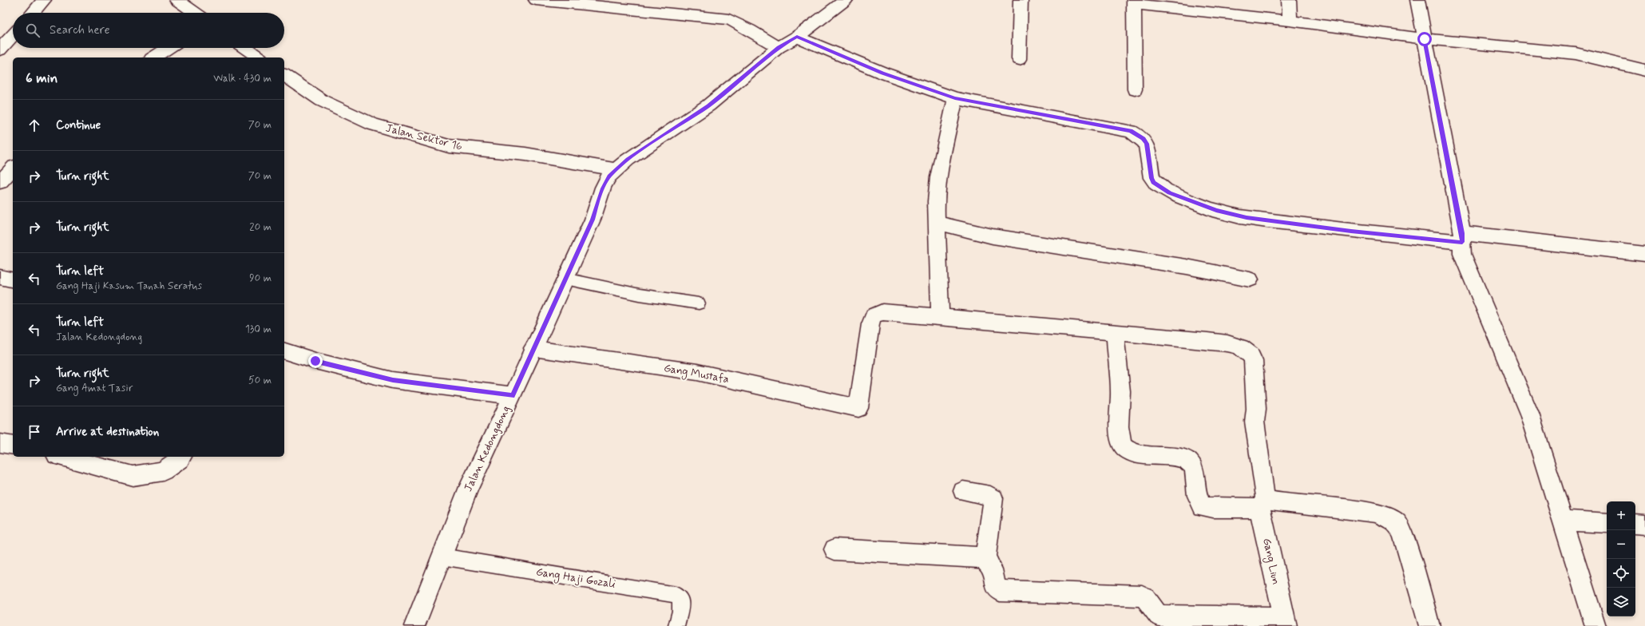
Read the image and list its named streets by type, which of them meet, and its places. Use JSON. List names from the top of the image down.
{
  "streets": {
    "street": [
      "Jalan Sektor 16",
      "Gang Mustafa",
      "Jalan Kedongdong",
      "Gang Liun"
    ],
    "lane": ["Gang Haji Gozali"]
  },
  "crossings": [
    ["Jalan Sektor 16", "Jalan Kedongdong"],
    ["Gang Mustafa", "Jalan Kedongdong"],
    ["Gang Mustafa", "Gang Liun"],
    ["Jalan Kedongdong", "Gang Haji Gozali"]
  ],
  "page": {
    "search": "Search here",
    "heading": ["6 min", "Walk · 430 m"],
    "list": [
      ["Continue", "70 m"],
      ["Turn right", "70 m"],
      ["Turn right", "20 m"],
      ["Turn left", "Gang Haji Kasum Tanah Seratus", "90 m"],
      ["Turn left", "Jalan Kedongdong", "130 m"],
      ["Turn right", "Gang Amat Tasir", "50 m"],
      "Arrive at destination"
    ],
    "map_buttons": ["+", "−"]
  }
}
